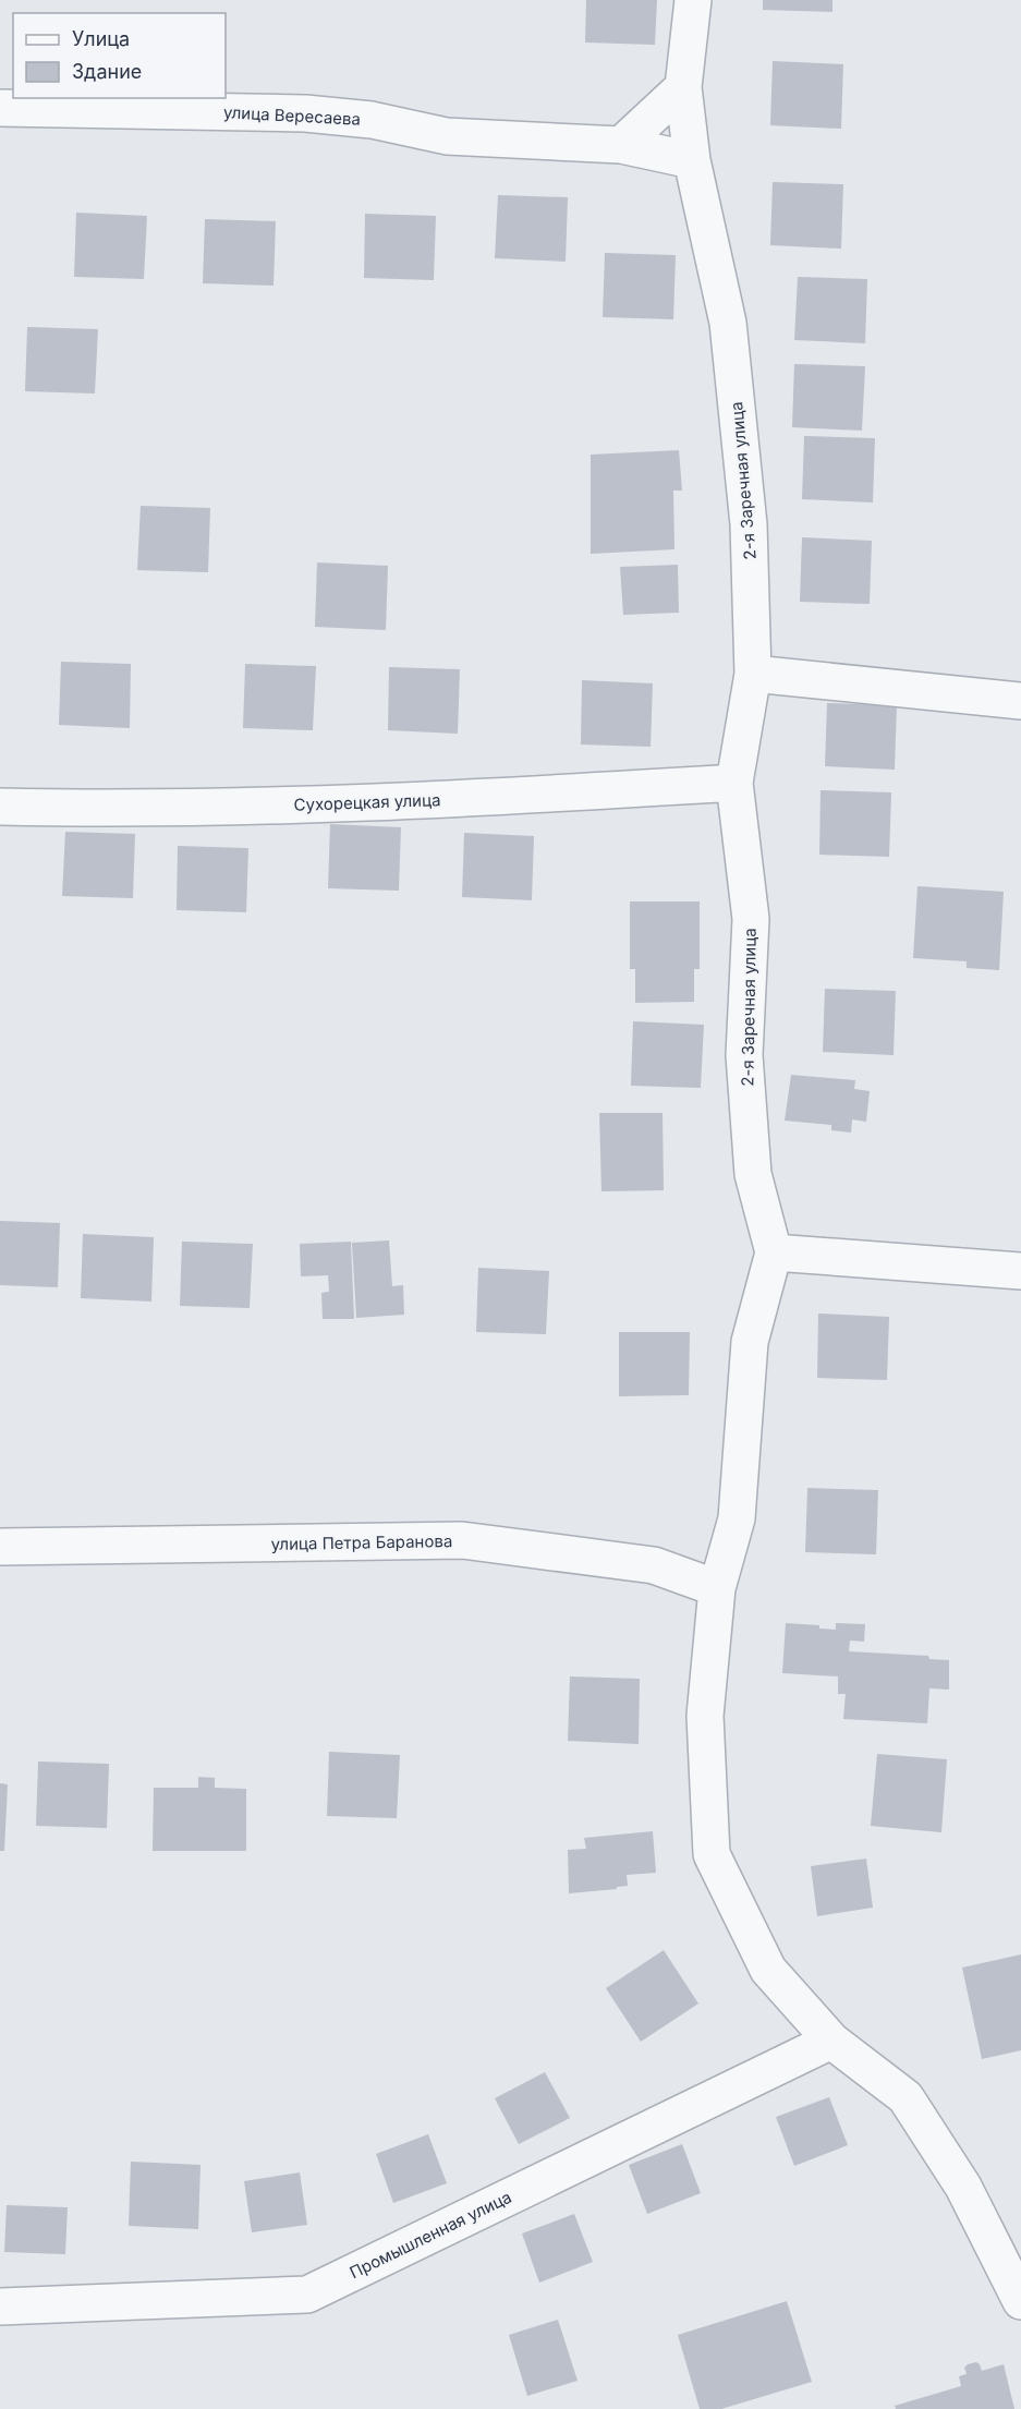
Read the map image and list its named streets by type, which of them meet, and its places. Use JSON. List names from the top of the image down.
{
  "streets": {
    "street": [
      "улица Вересаева",
      "2-я Заречная улица",
      "Сухорецкая улица",
      "улица Петра Баранова",
      "Промышленная улица"
    ]
  },
  "crossings": [
    ["улица Вересаева", "2-я Заречная улица"],
    ["2-я Заречная улица", "Сухорецкая улица"],
    ["2-я Заречная улица", "улица Петра Баранова"],
    ["2-я Заречная улица", "Промышленная улица"]
  ],
  "legend": ["Улица", "Здание"]
}
